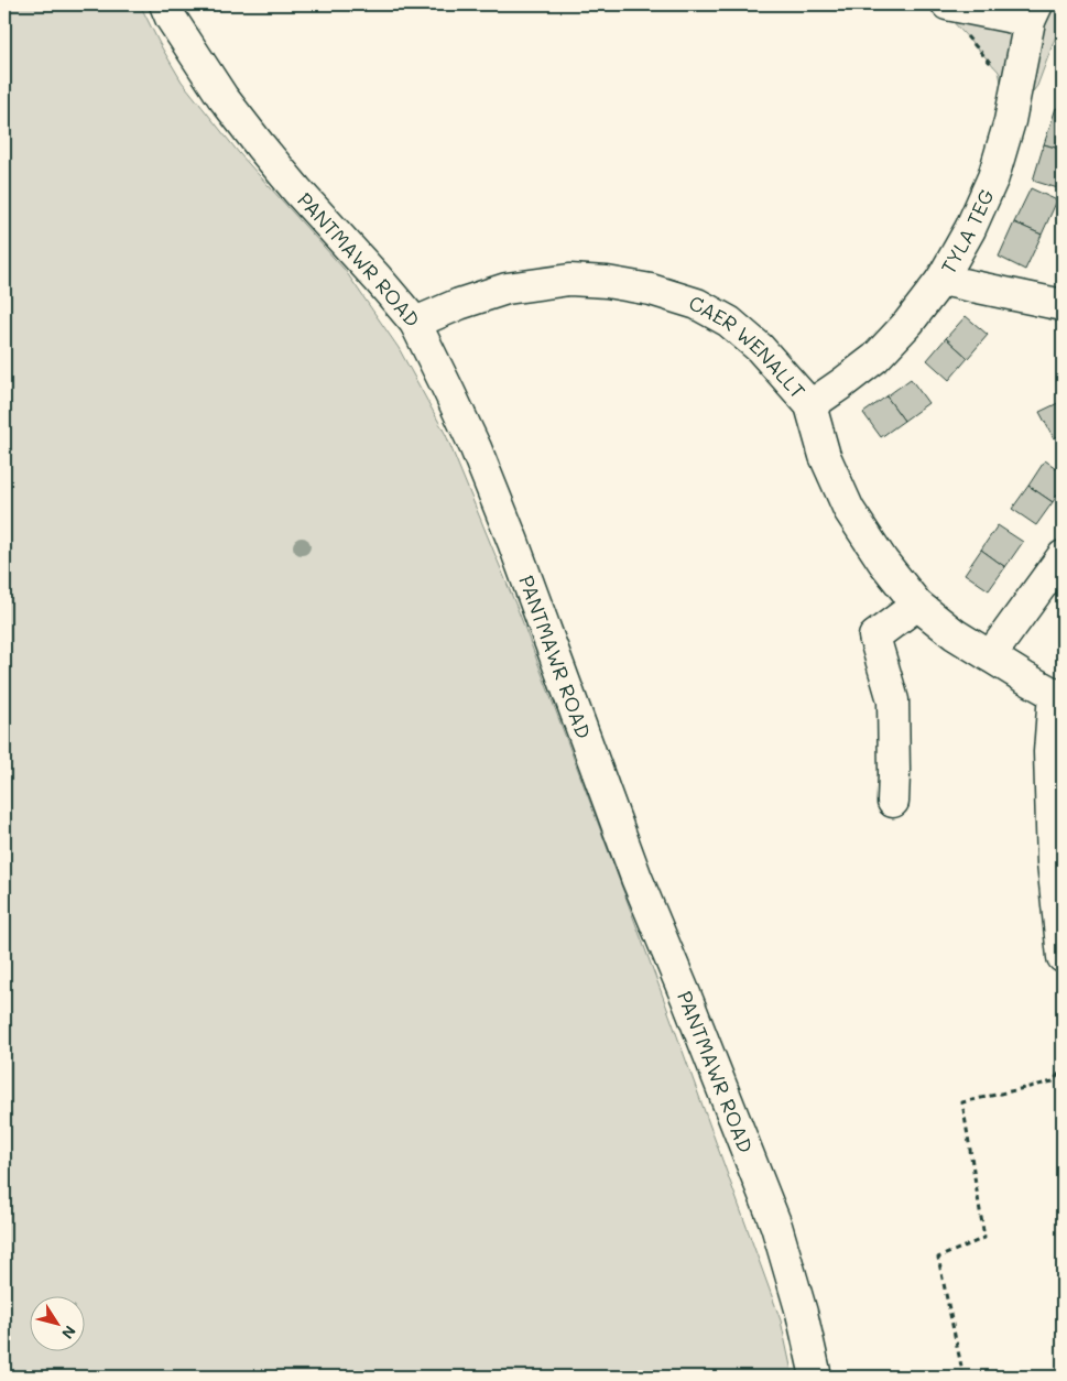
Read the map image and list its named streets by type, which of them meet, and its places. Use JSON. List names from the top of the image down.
{
  "streets": {
    "street": ["TYLA TEG", "PANTMAWR ROAD", "CAER WENALLT"]
  },
  "crossings": [
    ["TYLA TEG", "CAER WENALLT"],
    ["PANTMAWR ROAD", "CAER WENALLT"]
  ],
  "north": "bottom right"
}
